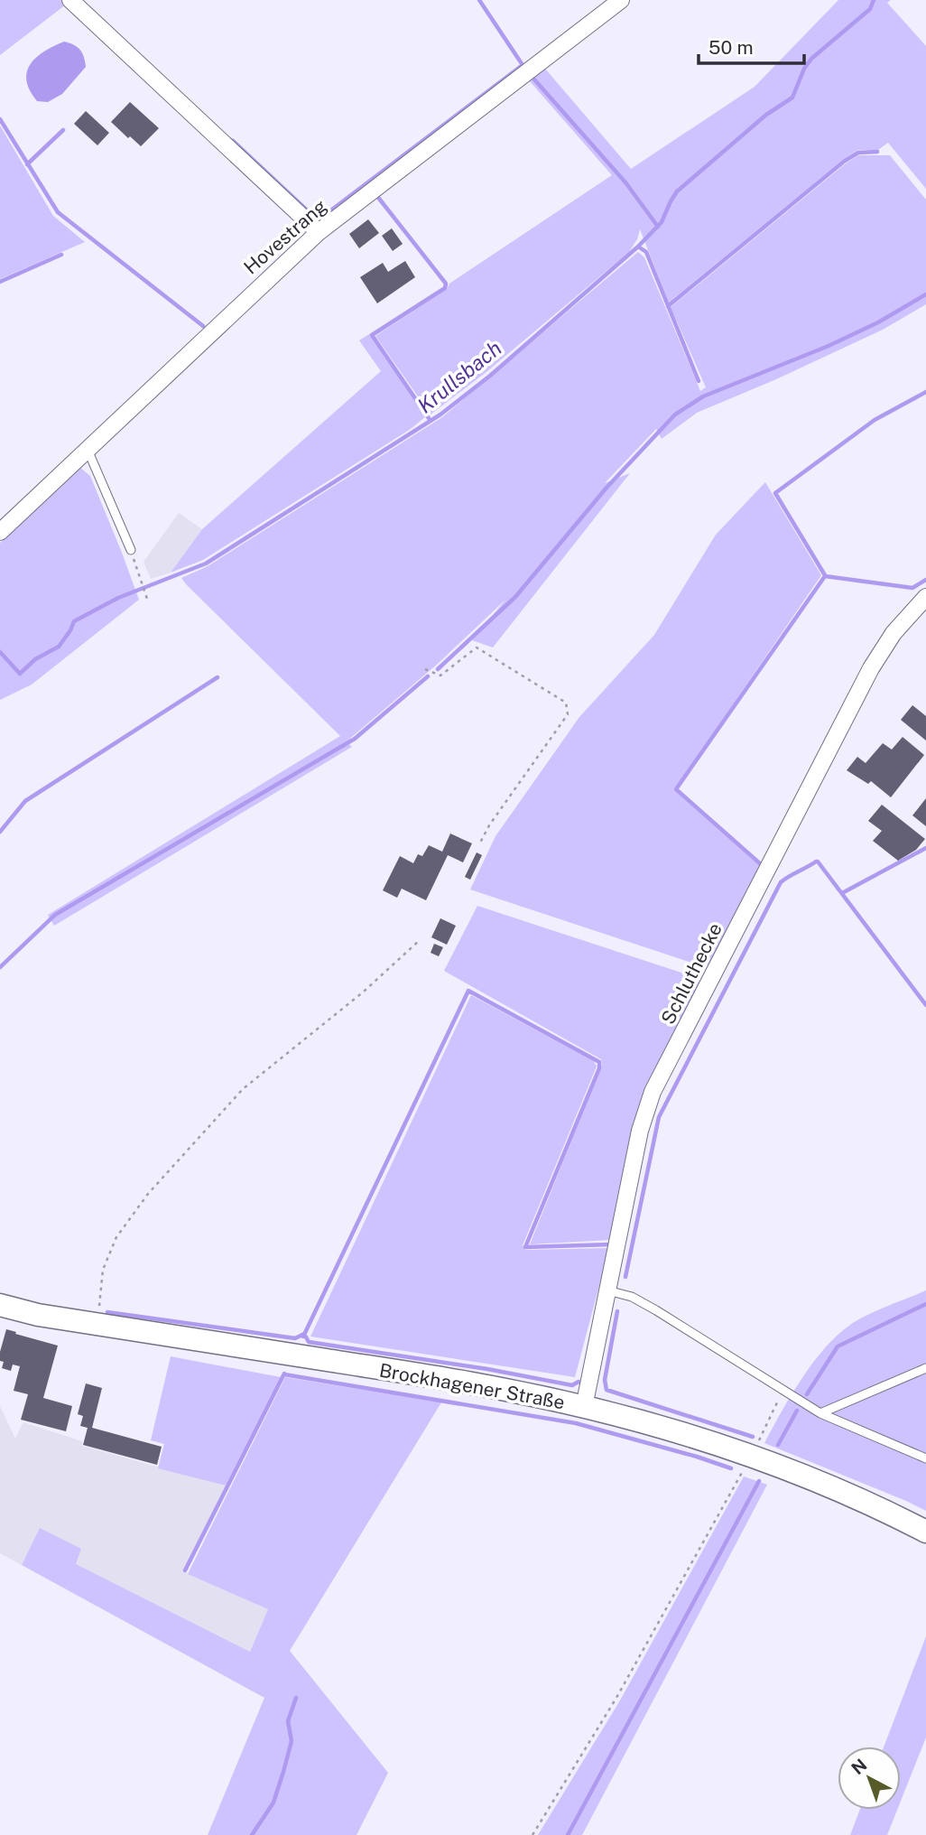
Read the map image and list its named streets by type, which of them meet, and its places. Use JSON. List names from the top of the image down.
{
  "streets": {
    "main road": ["Brockhagener Straße"],
    "street": ["Hovestrang", "Schluthecke"]
  },
  "crossings": [
    ["Schluthecke", "Brockhagener Straße"]
  ],
  "water": ["Krullsbach"],
  "scale_bar": "50 m",
  "north": "top left"
}
